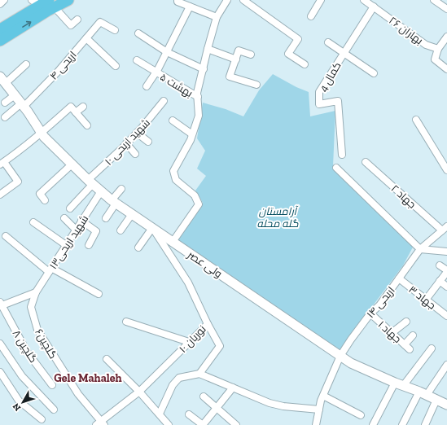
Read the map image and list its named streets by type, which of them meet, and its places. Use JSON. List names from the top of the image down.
{
  "streets": {
    "main road": ["ولی عصر"],
    "street": [
      "بهاران ۲۶",
      "اریحی ۴",
      "کمال 4",
      "بهشت ۵",
      "شهید اریحی ۱۰",
      "جهاد ۲",
      "شهید اریحی۱۳",
      "جهاد ۳",
      "اریحی ۱۴",
      "جهاد ۱",
      "نوریان ۱۰",
      "گلچین۶",
      "گلچین ۸"
    ]
  },
  "crossings": [
    ["بهاران ۲۶", "کمال 4"],
    ["اریحی ۴", "ولی عصر"],
    ["شهید اریحی ۱۰", "ولی عصر"],
    ["جهاد ۲", "اریحی ۱۴"],
    ["شهید اریحی۱۳", "ولی عصر"],
    ["شهید اریحی۱۳", "گلچین۶"],
    ["ولی عصر", "اریحی ۱۴"],
    ["ولی عصر", "نوریان ۱۰"],
    ["جهاد ۳", "اریحی ۱۴"],
    ["اریحی ۱۴", "جهاد ۱"],
    ["نوریان ۱۰", "گلچین۶"]
  ],
  "districts": ["Gele Mahaleh"],
  "parks": ["آرامستان گله محله"],
  "north": "bottom left"
}
